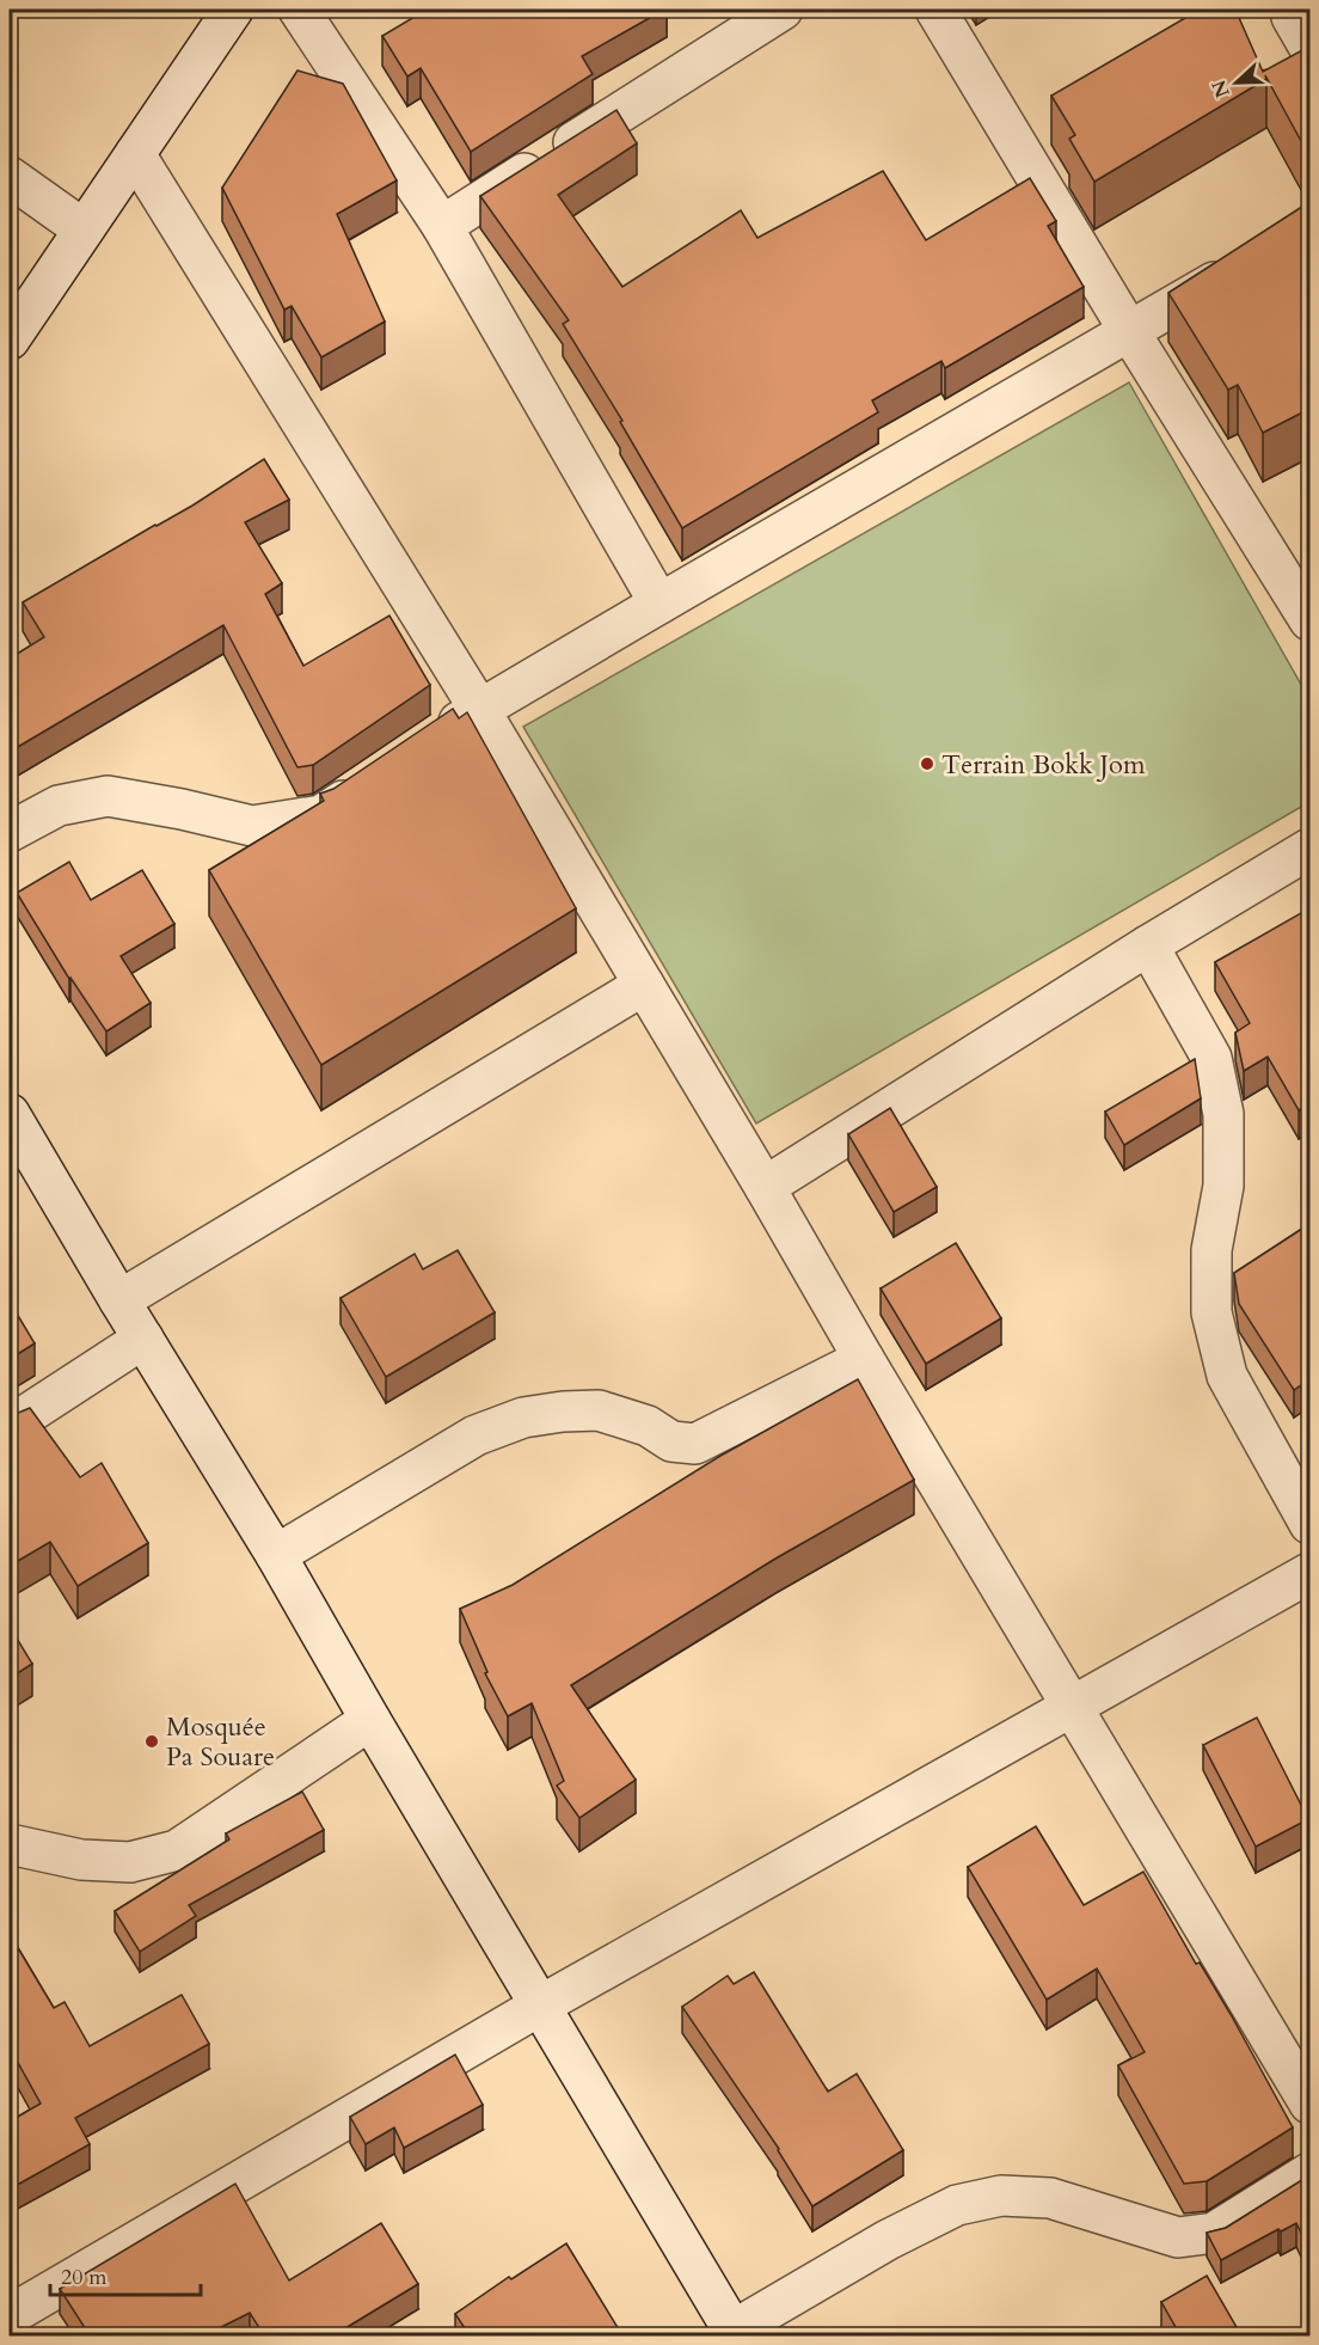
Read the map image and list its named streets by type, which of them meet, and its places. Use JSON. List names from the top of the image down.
{
  "places": ["Terrain Bokk Jom", "Mosquée Pa Souare"],
  "scale_bar": "20 m",
  "north": "left"
}
